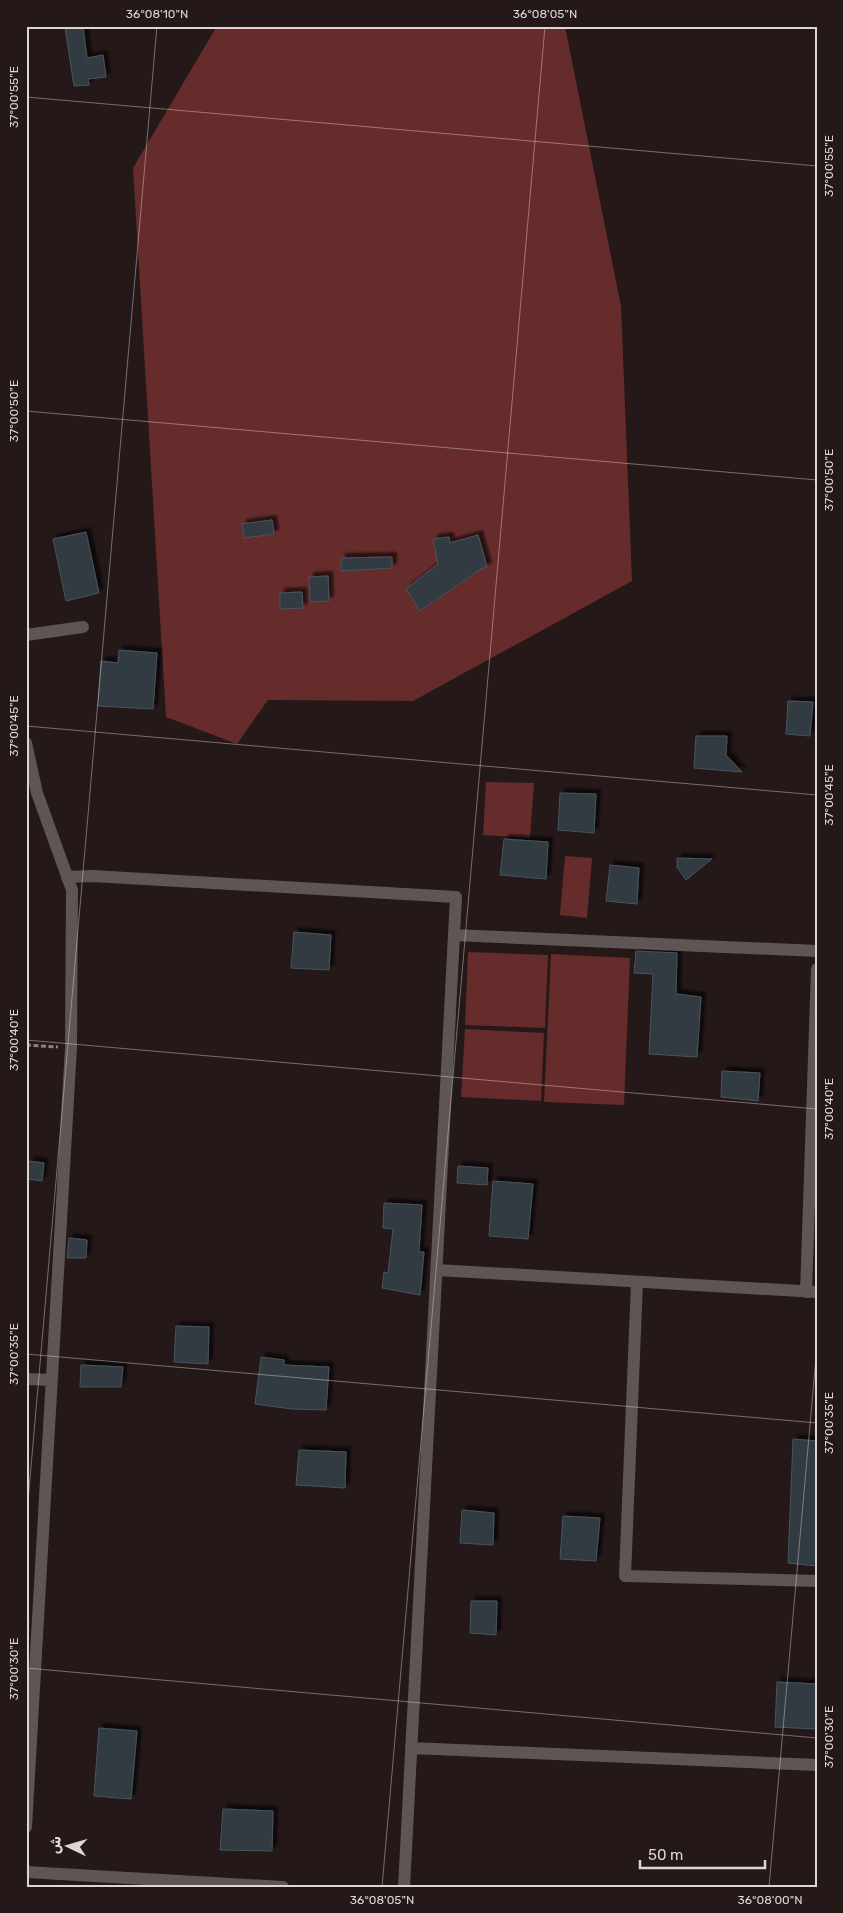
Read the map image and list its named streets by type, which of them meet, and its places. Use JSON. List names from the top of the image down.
{
  "scale_bar": "50 m",
  "north": "left",
  "coordinates": [
    "36°08'10\"N",
    "36°08'05\"N",
    "37°00'55\"E",
    "37°00'50\"E",
    "37°00'45\"E",
    "37°00'40\"E",
    "37°00'35\"E",
    "37°00'30\"E",
    "36°08'00\"N"
  ]
}
